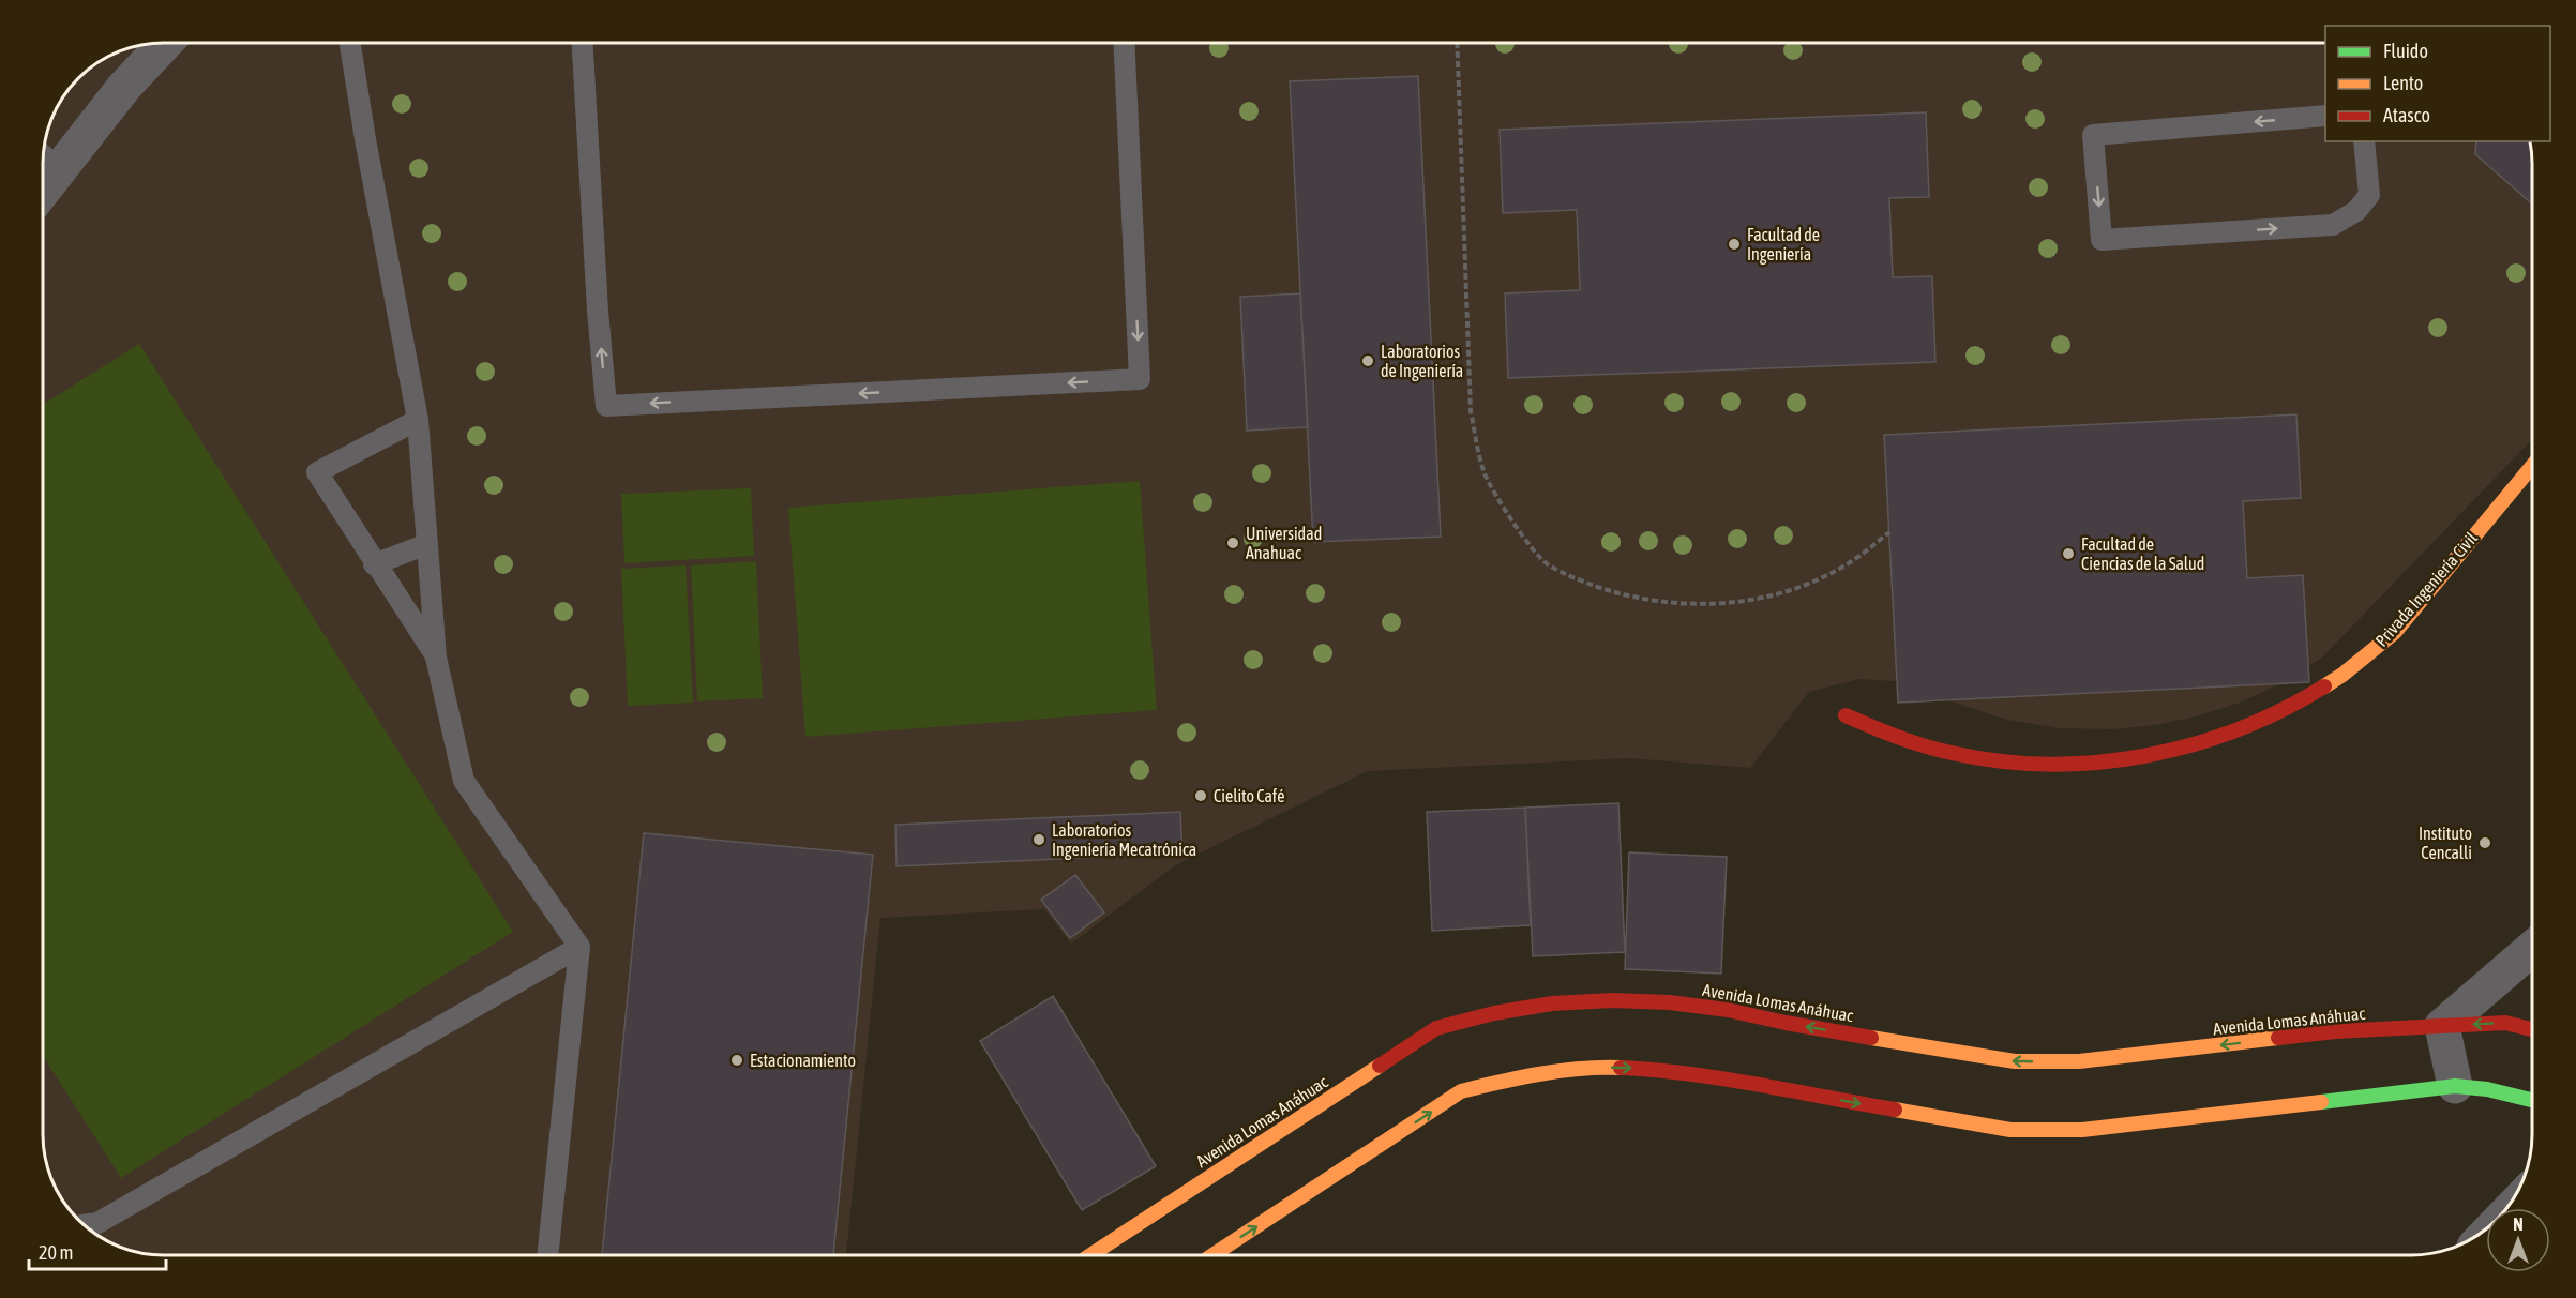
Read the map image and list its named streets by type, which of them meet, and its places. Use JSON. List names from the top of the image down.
{
  "streets": {
    "main road": ["Privada Ingeniería Civil", "Avenida Lomas Anáhuac"]
  },
  "places": [
    "Facultad de Ingeniería",
    "Laboratorios de Ingeniería",
    "Universidad Anahuac",
    "Facultad de Ciencias de la Salud",
    "Cielito Café",
    "Laboratorios Ingeniería Mecatrónica",
    "Instituto Cencalli",
    "Estacionamiento"
  ],
  "legend": ["Fluido", "Lento", "Atasco"],
  "scale_bar": "20 m",
  "north": "top"
}
